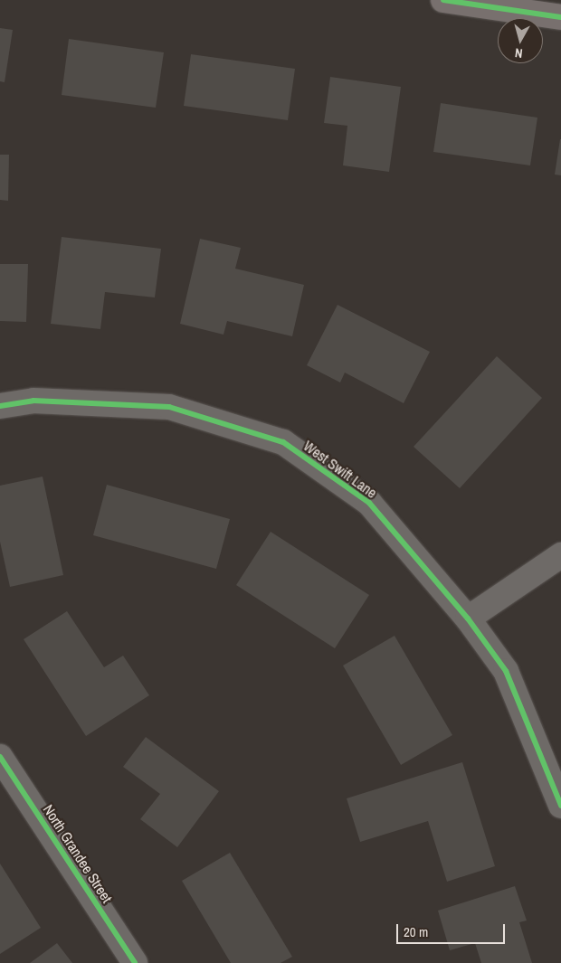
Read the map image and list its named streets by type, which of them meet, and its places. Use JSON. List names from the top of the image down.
{
  "streets": {
    "street": ["West Swift Lane", "North Grandee Street"]
  },
  "scale_bar": "20 m",
  "north": "bottom"
}
